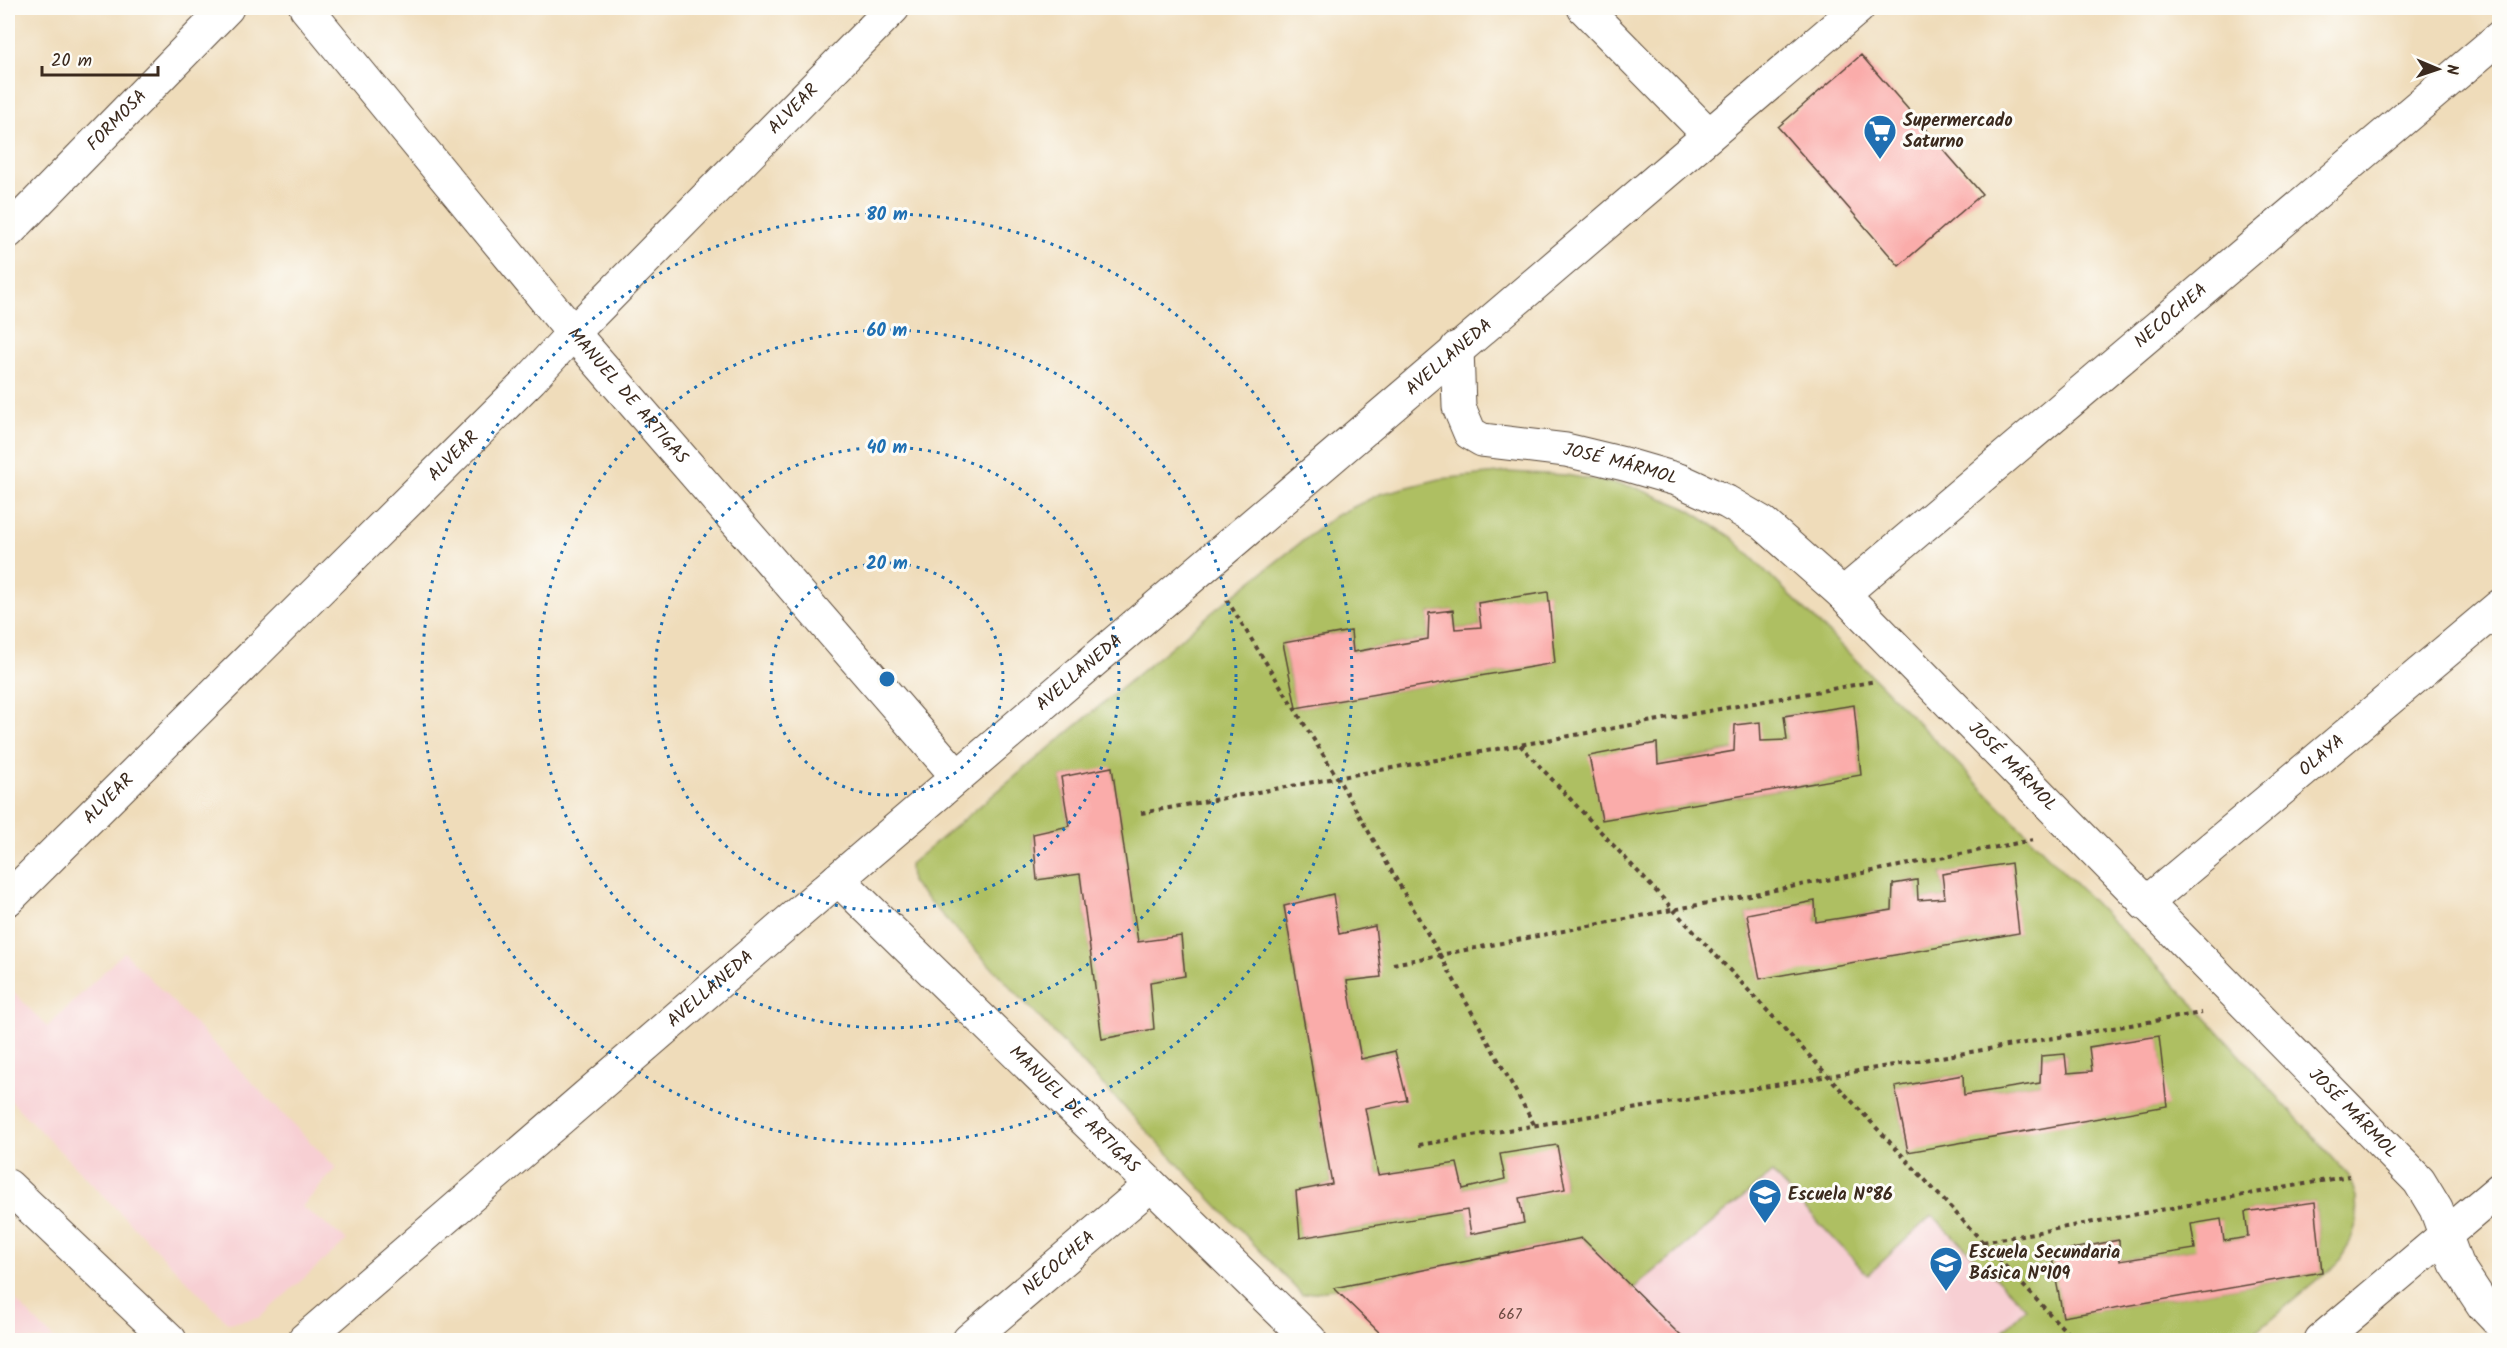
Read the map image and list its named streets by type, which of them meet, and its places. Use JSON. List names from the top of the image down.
{
  "streets": {
    "street": [
      "ALVEAR",
      "FORMOSA",
      "NECOCHEA",
      "AVELLANEDA",
      "MANUEL DE ARTIGAS",
      "JOSÉ MÁRMOL",
      "OLAYA"
    ]
  },
  "crossings": [
    ["ALVEAR", "MANUEL DE ARTIGAS"],
    ["NECOCHEA", "MANUEL DE ARTIGAS"],
    ["NECOCHEA", "JOSÉ MÁRMOL"],
    ["AVELLANEDA", "MANUEL DE ARTIGAS"],
    ["AVELLANEDA", "JOSÉ MÁRMOL"],
    ["JOSÉ MÁRMOL", "OLAYA"]
  ],
  "places": {
    "supermarket": ["Supermercado Saturno"],
    "school or university": ["Escuela N°86", "Escuela Secundaria Básica N°109"]
  },
  "house_numbers": ["667"],
  "scale_bar": "20 m",
  "north": "right",
  "rings": [
    "80 m",
    "60 m",
    "40 m",
    "20 m"
  ]
}
